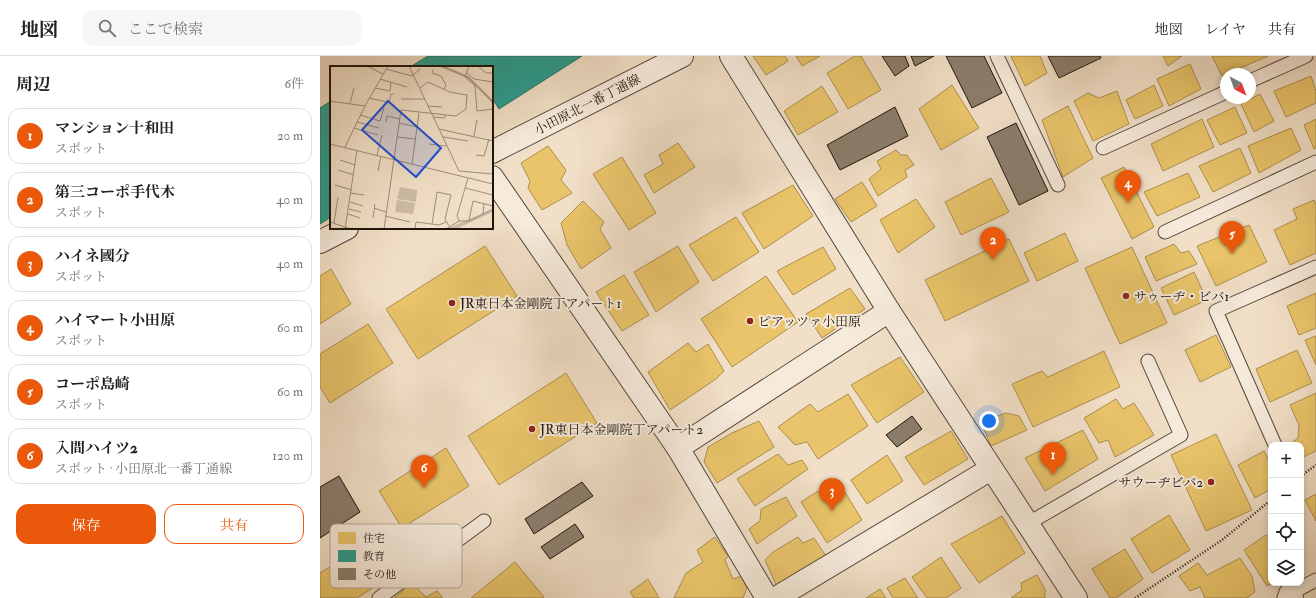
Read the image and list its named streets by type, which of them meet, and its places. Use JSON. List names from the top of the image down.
{
  "streets": {
    "street": ["小田原北一番丁通線"]
  },
  "places": [
    "サゥーヂ・ビバ1",
    "JR東日本金剛院丁アパート1",
    "ピアッツァ小田原",
    "JR東日本金剛院丁アパート2",
    "サウーヂビバ2"
  ],
  "legend": ["住宅", "教育", "その他"],
  "north": "bottom right",
  "page": {
    "header": "地図",
    "search": "ここで検索",
    "nav": ["地図", "レイヤ", "共有"],
    "heading": ["周辺", "6件"],
    "list": [
      {
        "mark": "1",
        "name": "マンション十和田",
        "note": "スポット",
        "value": "20 m"
      },
      {
        "mark": "2",
        "name": "第三コーポ手代木",
        "note": "スポット",
        "value": "40 m"
      },
      {
        "mark": "3",
        "name": "ハイネ國分",
        "note": "スポット",
        "value": "40 m"
      },
      {
        "mark": "4",
        "name": "ハイマート小田原",
        "note": "スポット",
        "value": "60 m"
      },
      {
        "mark": "5",
        "name": "コーポ島崎",
        "note": "スポット",
        "value": "60 m"
      },
      {
        "mark": "6",
        "name": "入間ハイツ2",
        "note": "スポット · 小田原北一番丁通線",
        "value": "120 m"
      }
    ],
    "pins": [
      "4",
      "5",
      "2",
      "1",
      "6",
      "3"
    ],
    "map_buttons": ["+", "−"],
    "buttons": ["保存", "共有"]
  }
}
